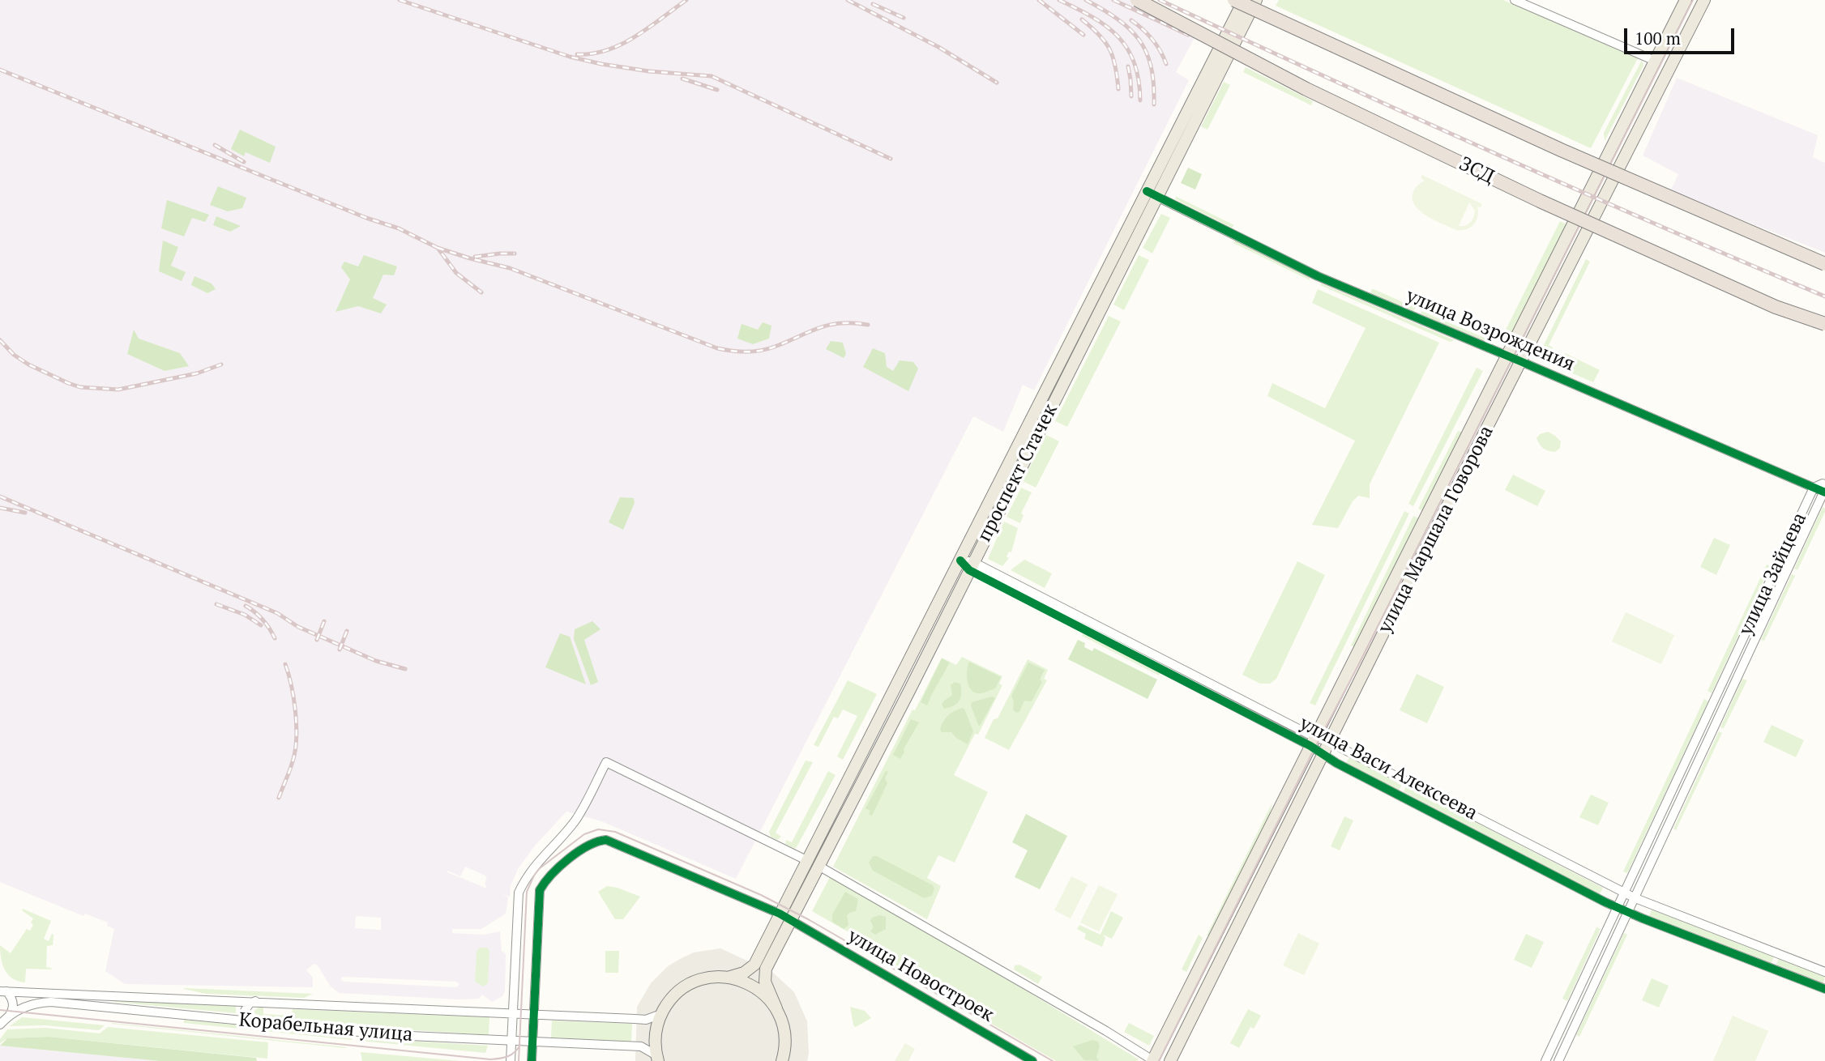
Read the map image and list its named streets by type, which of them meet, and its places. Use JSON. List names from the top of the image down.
{
  "streets": {
    "highway": ["ЗСД"],
    "main road": ["проспект Стачек", "улица Маршала Говорова"],
    "street": [
      "улица Возрождения",
      "улица Зайцева",
      "улица Васи Алексеева",
      "улица Новостроек",
      "Корабельная улица"
    ]
  },
  "crossings": [
    ["улица Возрождения", "проспект Стачек"],
    ["улица Возрождения", "улица Маршала Говорова"],
    ["улица Возрождения", "улица Зайцева"],
    ["проспект Стачек", "улица Васи Алексеева"],
    ["проспект Стачек", "улица Новостроек"],
    ["улица Маршала Говорова", "улица Васи Алексеева"],
    ["улица Зайцева", "улица Васи Алексеева"],
    ["улица Новостроек", "Корабельная улица"]
  ],
  "scale_bar": "100 m"
}
